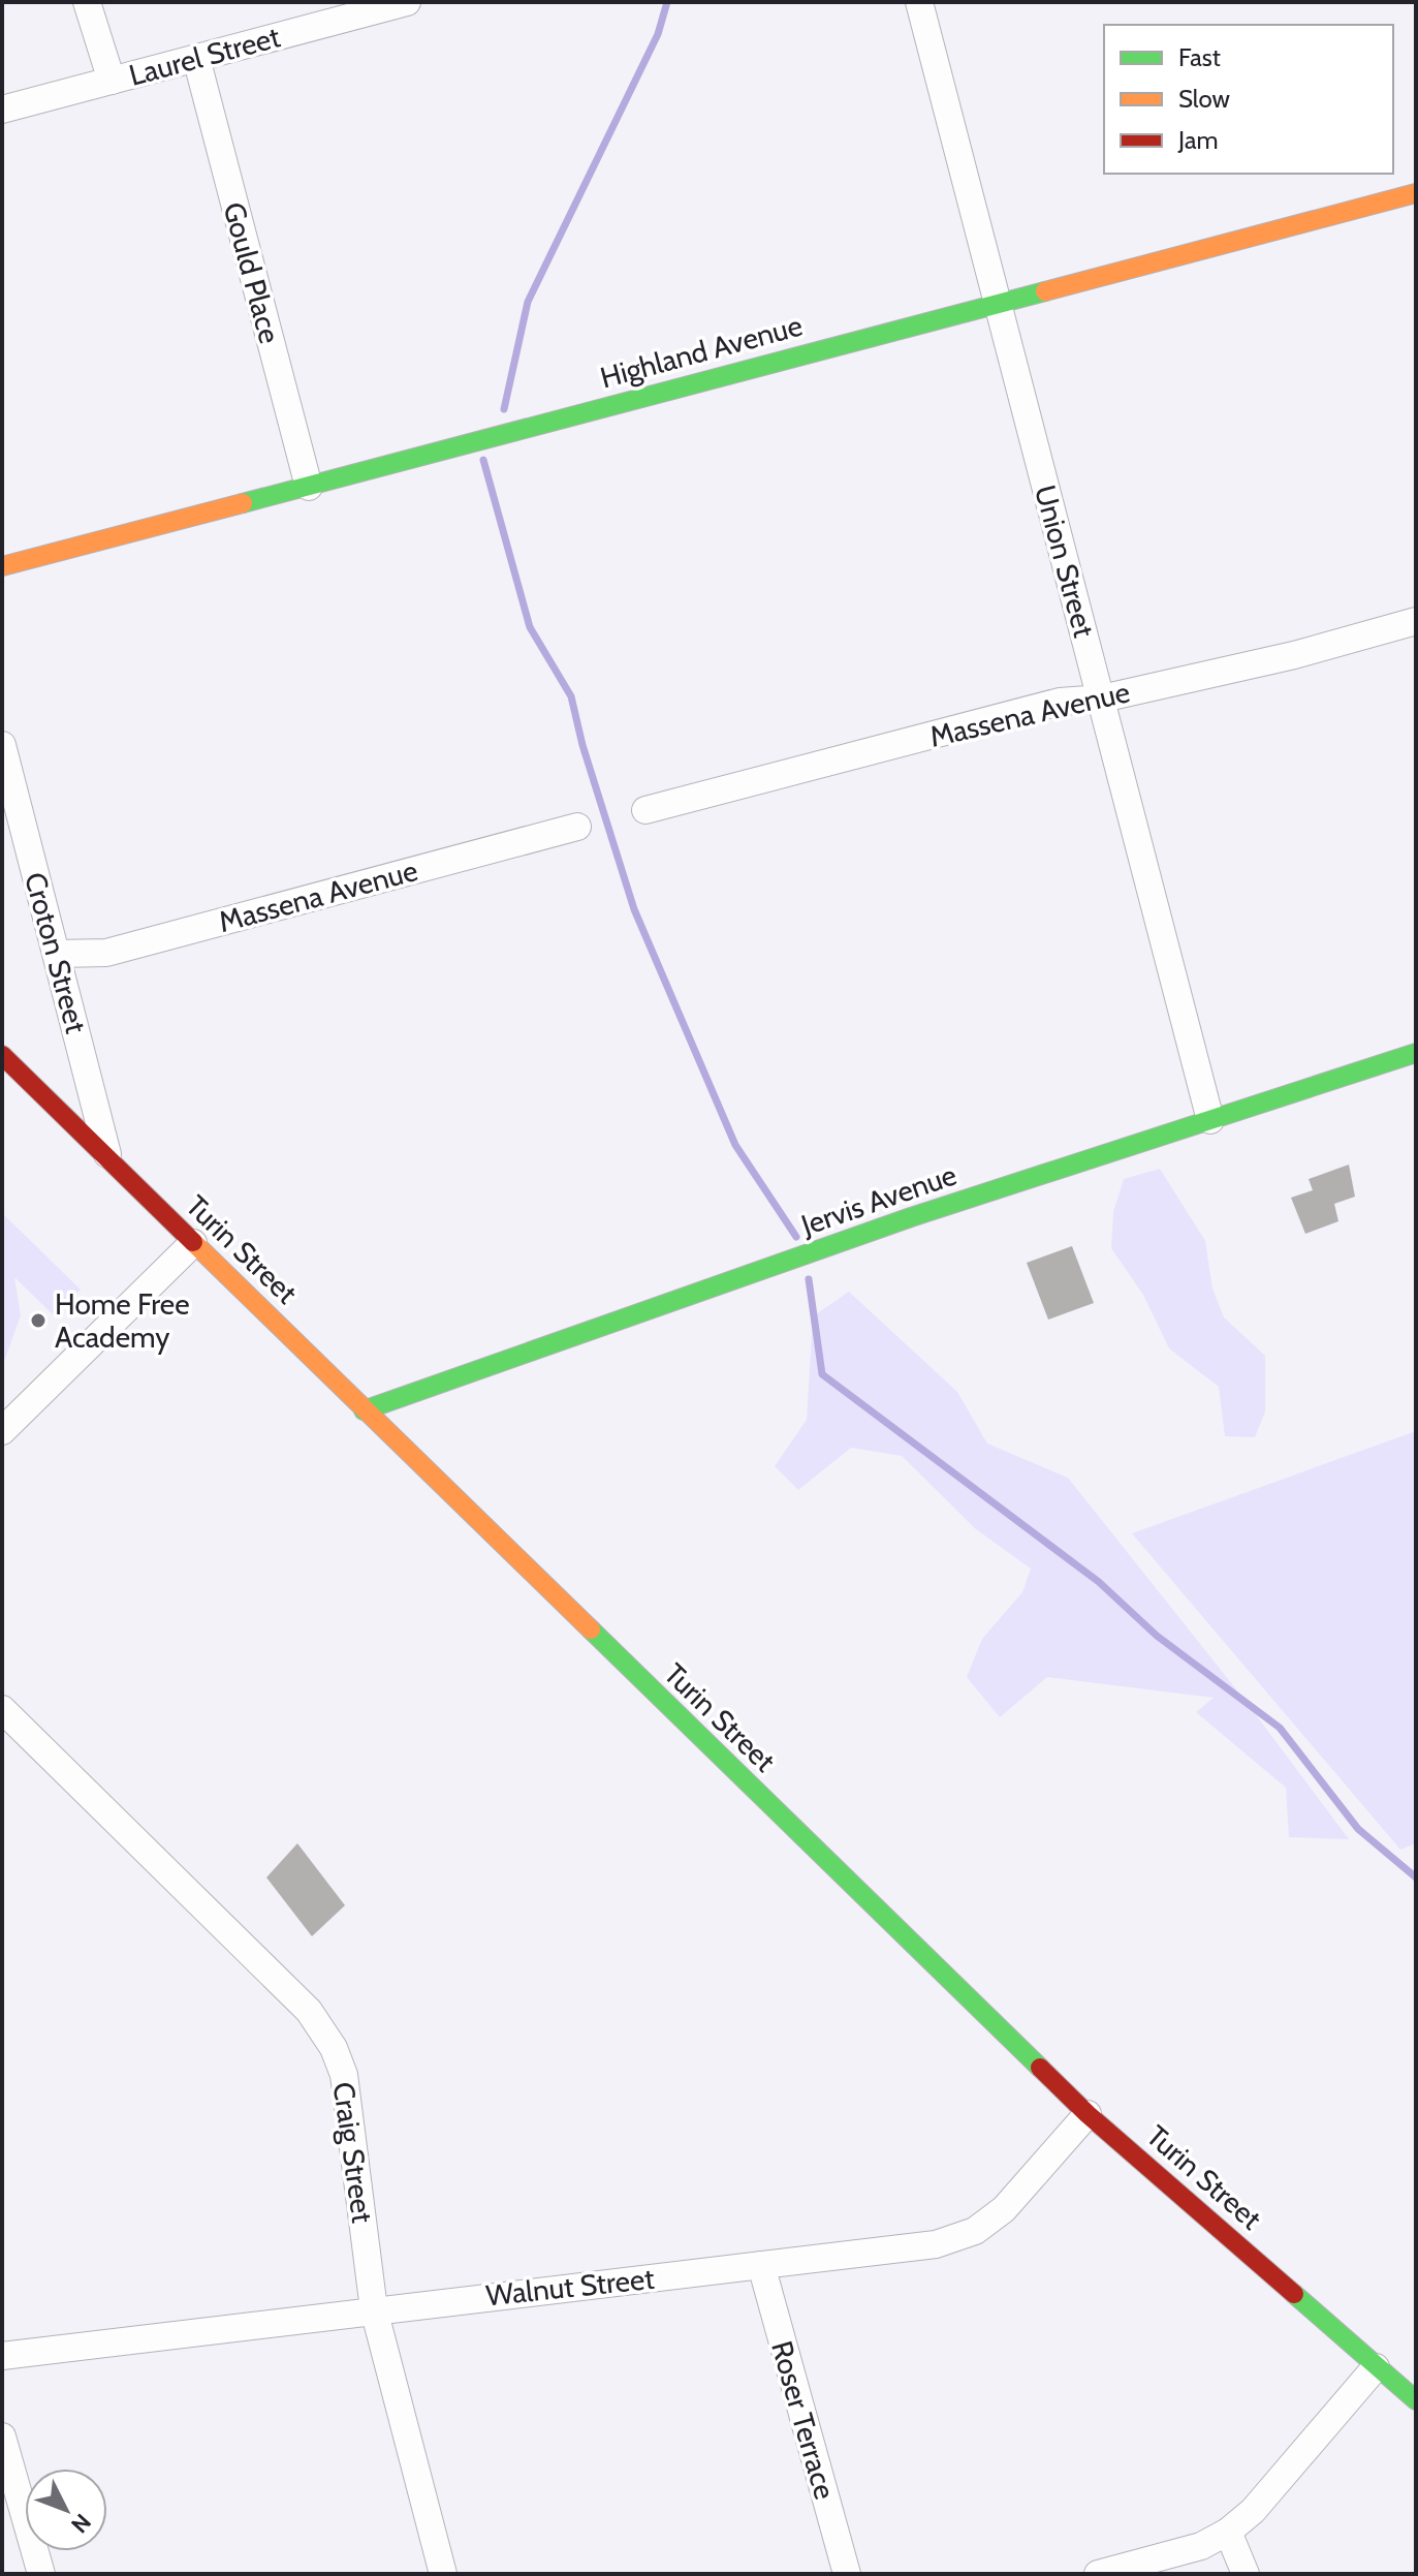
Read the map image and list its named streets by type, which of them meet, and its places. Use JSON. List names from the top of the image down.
{
  "streets": {
    "street": [
      "Laurel Street",
      "Gould Place",
      "Highland Avenue",
      "Union Street",
      "Massena Avenue",
      "Croton Street",
      "Jervis Avenue",
      "Turin Street",
      "Craig Street",
      "Walnut Street",
      "Roser Terrace"
    ]
  },
  "crossings": [
    ["Laurel Street", "Gould Place"],
    ["Gould Place", "Highland Avenue"],
    ["Highland Avenue", "Union Street"],
    ["Union Street", "Massena Avenue"],
    ["Union Street", "Jervis Avenue"],
    ["Massena Avenue", "Croton Street"],
    ["Croton Street", "Turin Street"],
    ["Jervis Avenue", "Turin Street"],
    ["Turin Street", "Walnut Street"],
    ["Craig Street", "Walnut Street"],
    ["Walnut Street", "Roser Terrace"]
  ],
  "places": ["Home Free Academy"],
  "legend": ["Fast", "Slow", "Jam"],
  "north": "bottom right"
}
